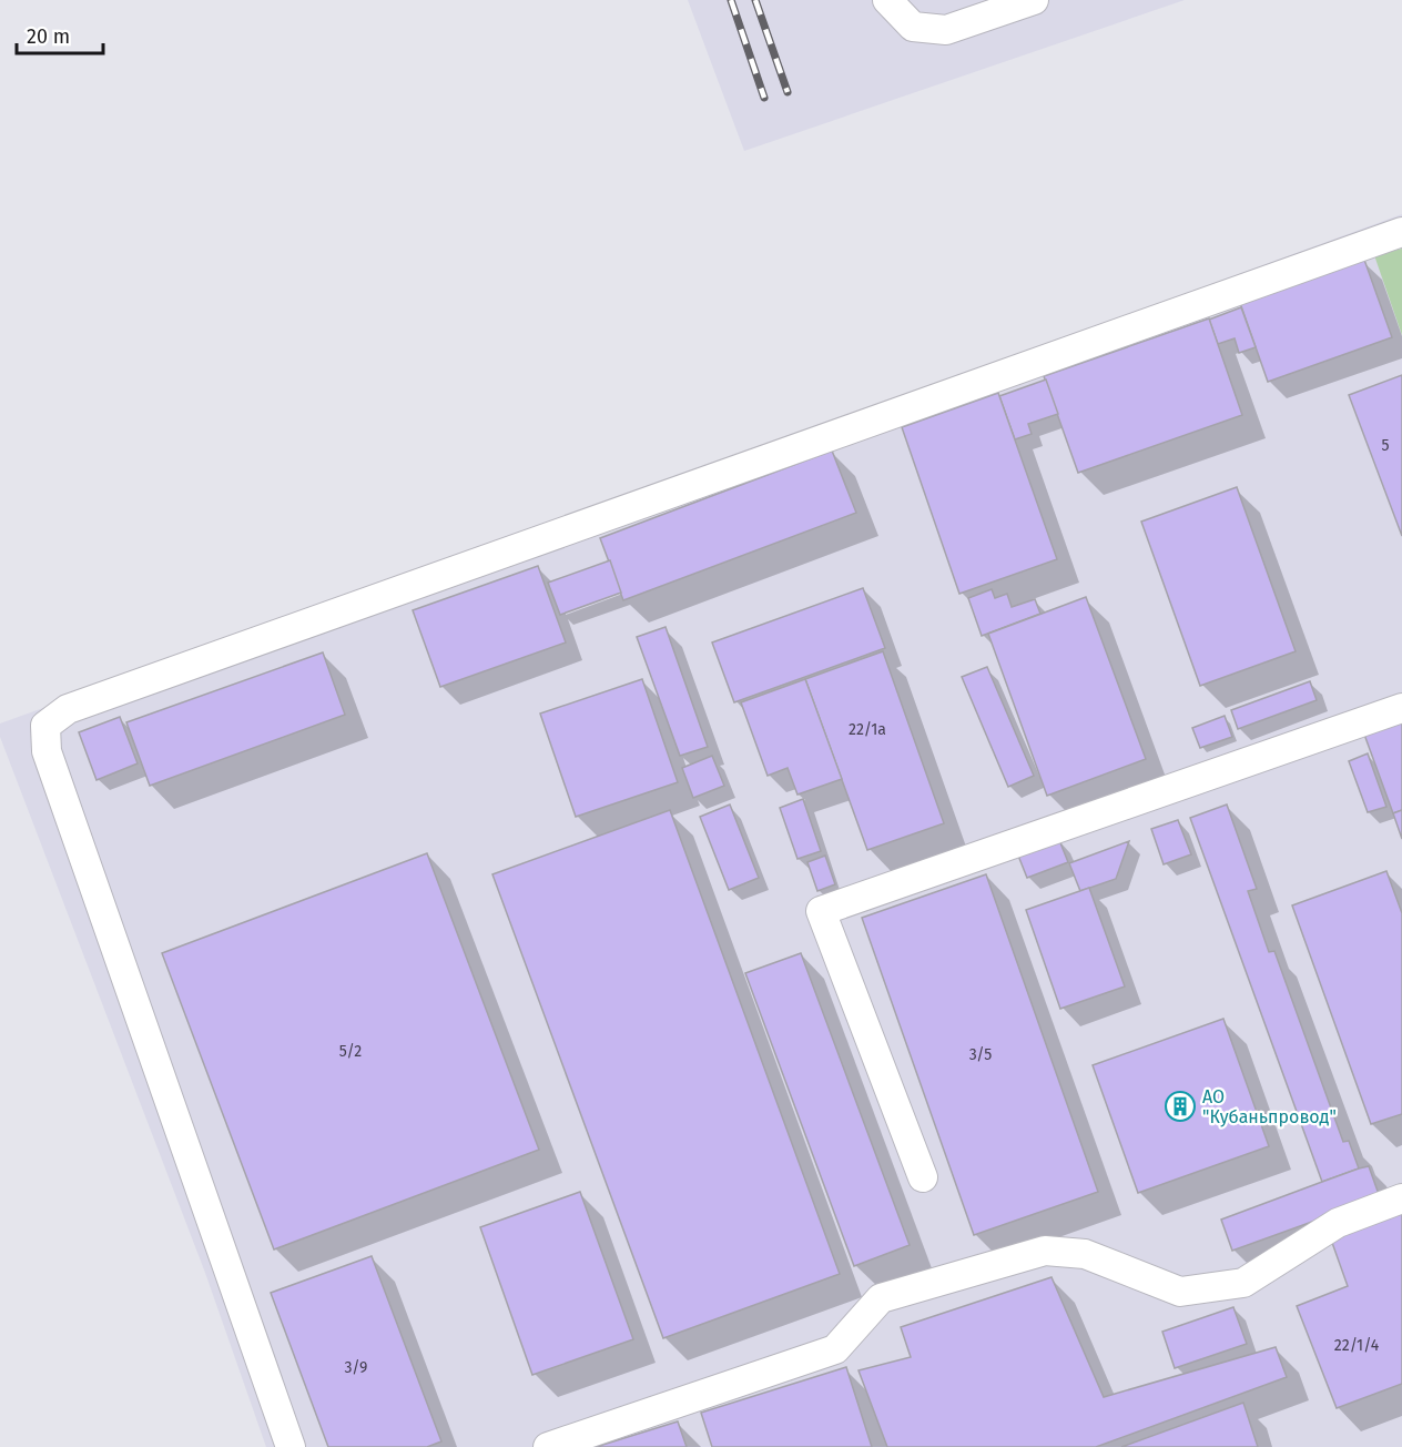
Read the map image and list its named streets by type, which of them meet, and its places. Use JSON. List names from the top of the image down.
{
  "places": {
    "building": ["АО \"Кубаньпровод\""]
  },
  "house_numbers": [
    "5",
    "22/1а",
    "5/2",
    "3/5",
    "22/1/4",
    "3/9"
  ],
  "scale_bar": "20 m"
}
